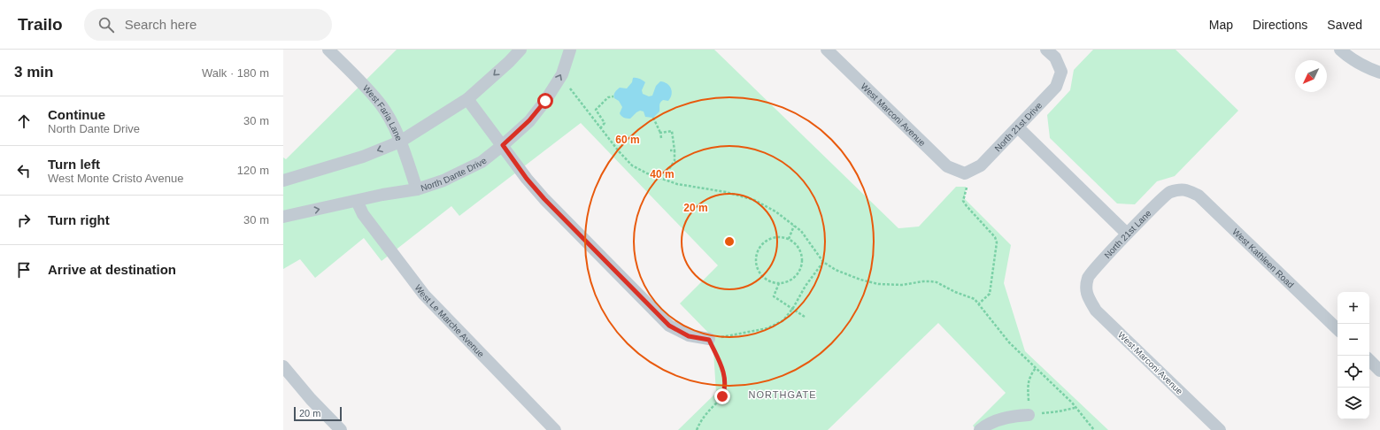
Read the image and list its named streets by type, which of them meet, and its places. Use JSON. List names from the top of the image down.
{
  "streets": {
    "street": [
      "West Faria Lane",
      "West Marconi Avenue",
      "North 21st Drive",
      "North Dante Drive",
      "North 21st Lane",
      "West Kathleen Road",
      "West Le Marche Avenue"
    ]
  },
  "crossings": [
    ["West Faria Lane", "North Dante Drive"],
    ["West Marconi Avenue", "North 21st Drive"],
    ["West Marconi Avenue", "North 21st Lane"],
    ["North Dante Drive", "West Le Marche Avenue"],
    ["North 21st Lane", "West Kathleen Road"]
  ],
  "districts": ["NORTHGATE"],
  "scale_bar": "20 m",
  "north": "bottom left",
  "page": {
    "header": "Trailo",
    "search": "Search here",
    "nav": ["Map", "Directions", "Saved"],
    "heading": ["3 min", "Walk · 180 m"],
    "list": [
      ["Continue", "North Dante Drive", "30 m"],
      ["Turn left", "West Monte Cristo Avenue", "120 m"],
      ["Turn right", "30 m"],
      "Arrive at destination"
    ],
    "map_buttons": ["+", "−"],
    "scale": "20 m"
  },
  "rings": ["60 m", "40 m", "20 m"]
}
